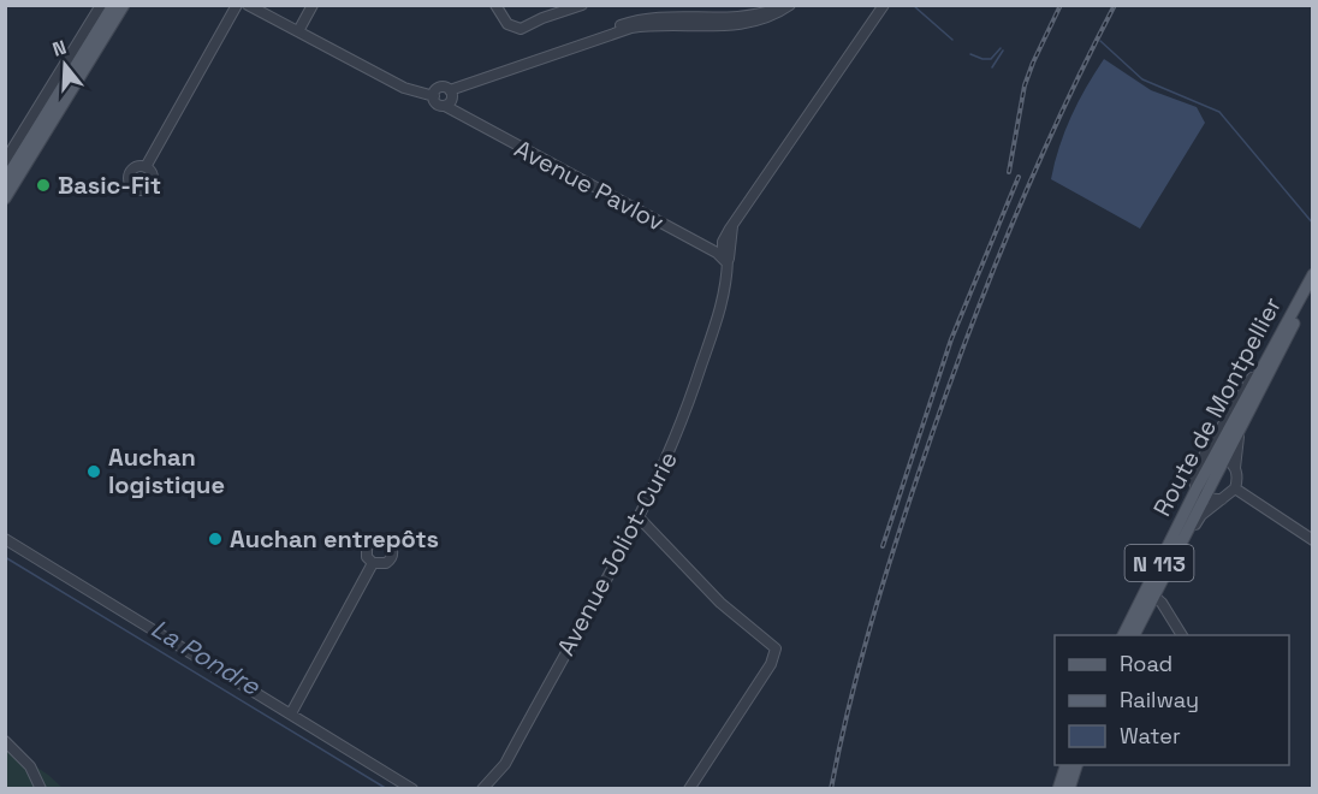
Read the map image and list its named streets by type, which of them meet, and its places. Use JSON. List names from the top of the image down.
{
  "streets": {
    "main road": ["Route de Montpellier", "N 113"],
    "street": ["Avenue Pavlov", "Avenue Joliot-Curie"]
  },
  "crossings": [
    ["Avenue Pavlov", "Avenue Joliot-Curie"]
  ],
  "water": ["La Pondre"],
  "places": ["Basic-Fit", "Auchan logistique", "Auchan entrepôts"],
  "legend": ["Road", "Railway", "Water"],
  "north": "top"
}
